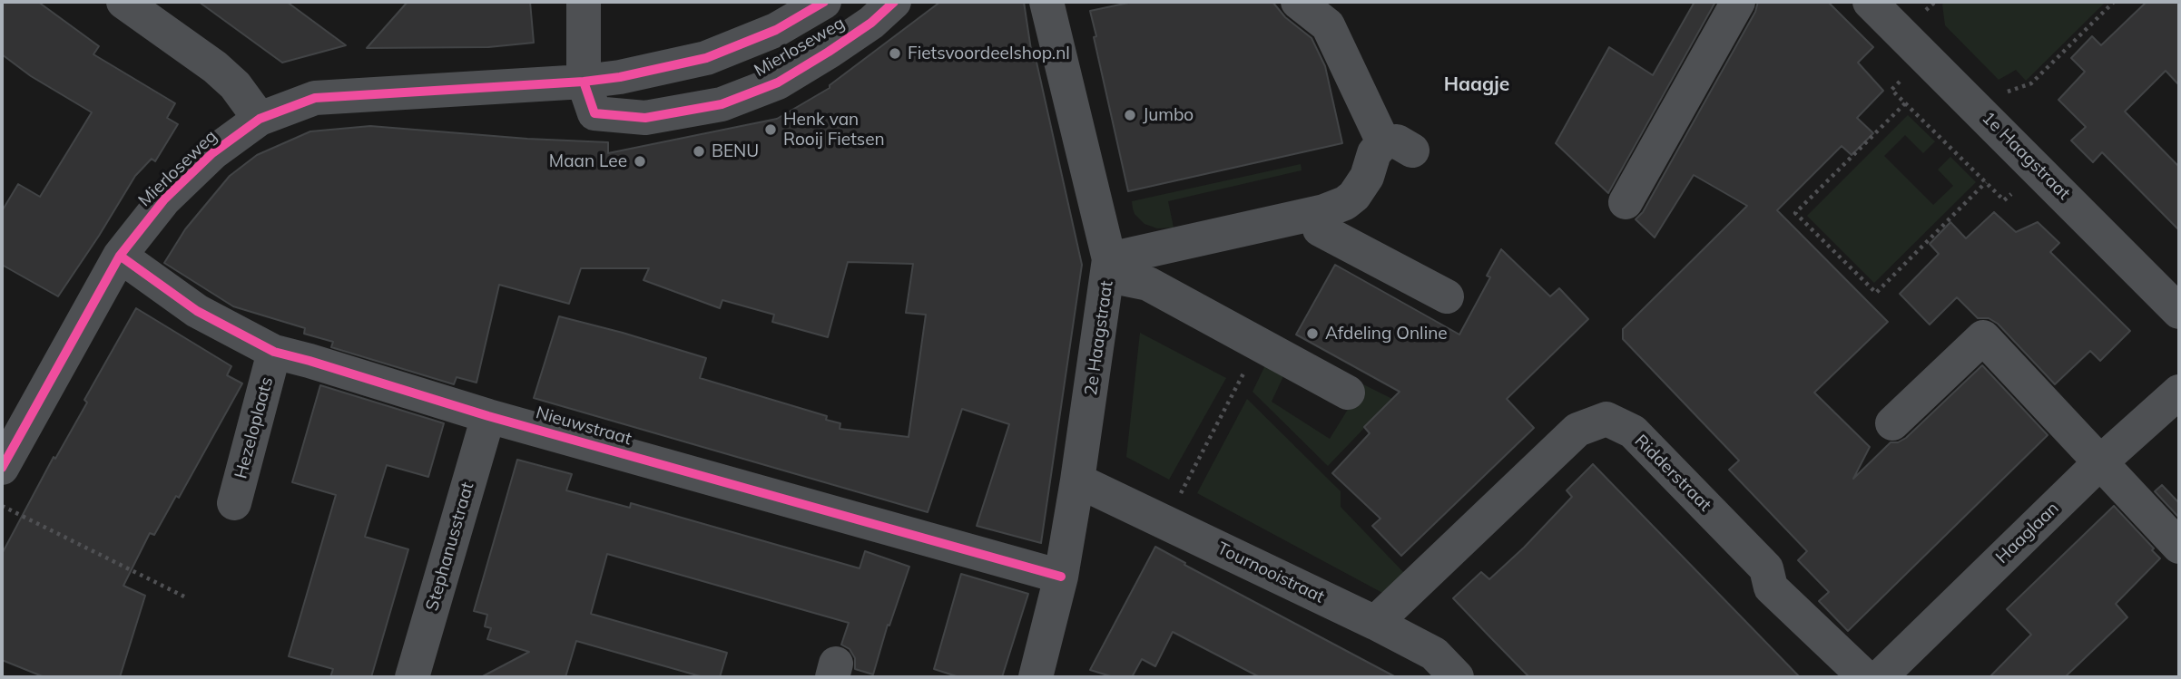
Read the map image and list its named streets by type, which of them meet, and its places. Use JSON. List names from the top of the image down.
{
  "streets": {
    "street": [
      "Mierloseweg",
      "1e Haagstraat",
      "2e Haagstraat",
      "Nieuwstraat",
      "Hezeloplaats",
      "Ridderstraat",
      "Haaglaan",
      "Stephanusstraat",
      "Tournooistraat"
    ]
  },
  "crossings": [
    ["Mierloseweg", "Nieuwstraat"],
    ["2e Haagstraat", "Nieuwstraat"],
    ["2e Haagstraat", "Tournooistraat"],
    ["Nieuwstraat", "Hezeloplaats"],
    ["Nieuwstraat", "Stephanusstraat"],
    ["Ridderstraat", "Tournooistraat"]
  ],
  "districts": ["Haagje"],
  "places": [
    "Fietsvoordeelshop.nl",
    "Jumbo",
    "Henk van Rooij Fietsen",
    "BENU",
    "Maan Lee",
    "Afdeling Online"
  ]
}
